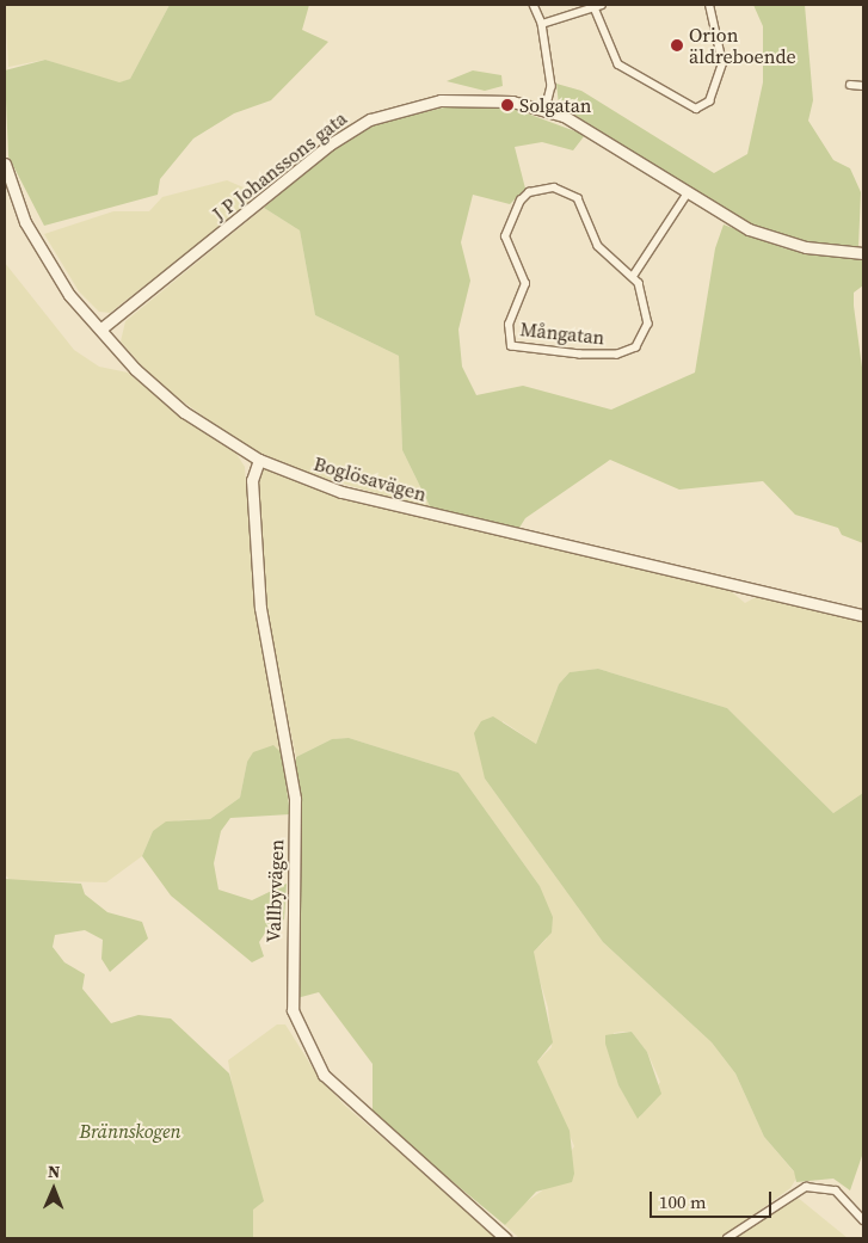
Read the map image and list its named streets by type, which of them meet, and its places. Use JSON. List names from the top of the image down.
{
  "streets": {
    "street": [
      "J P Johanssons gata",
      "Mångatan",
      "Boglösavägen",
      "Vallbyvägen"
    ]
  },
  "crossings": [
    ["J P Johanssons gata", "Boglösavägen"],
    ["Boglösavägen", "Vallbyvägen"]
  ],
  "parks": ["Brännskogen"],
  "places": ["Orion äldreboende", "Solgatan"],
  "scale_bar": "100 m",
  "north": "top"
}
